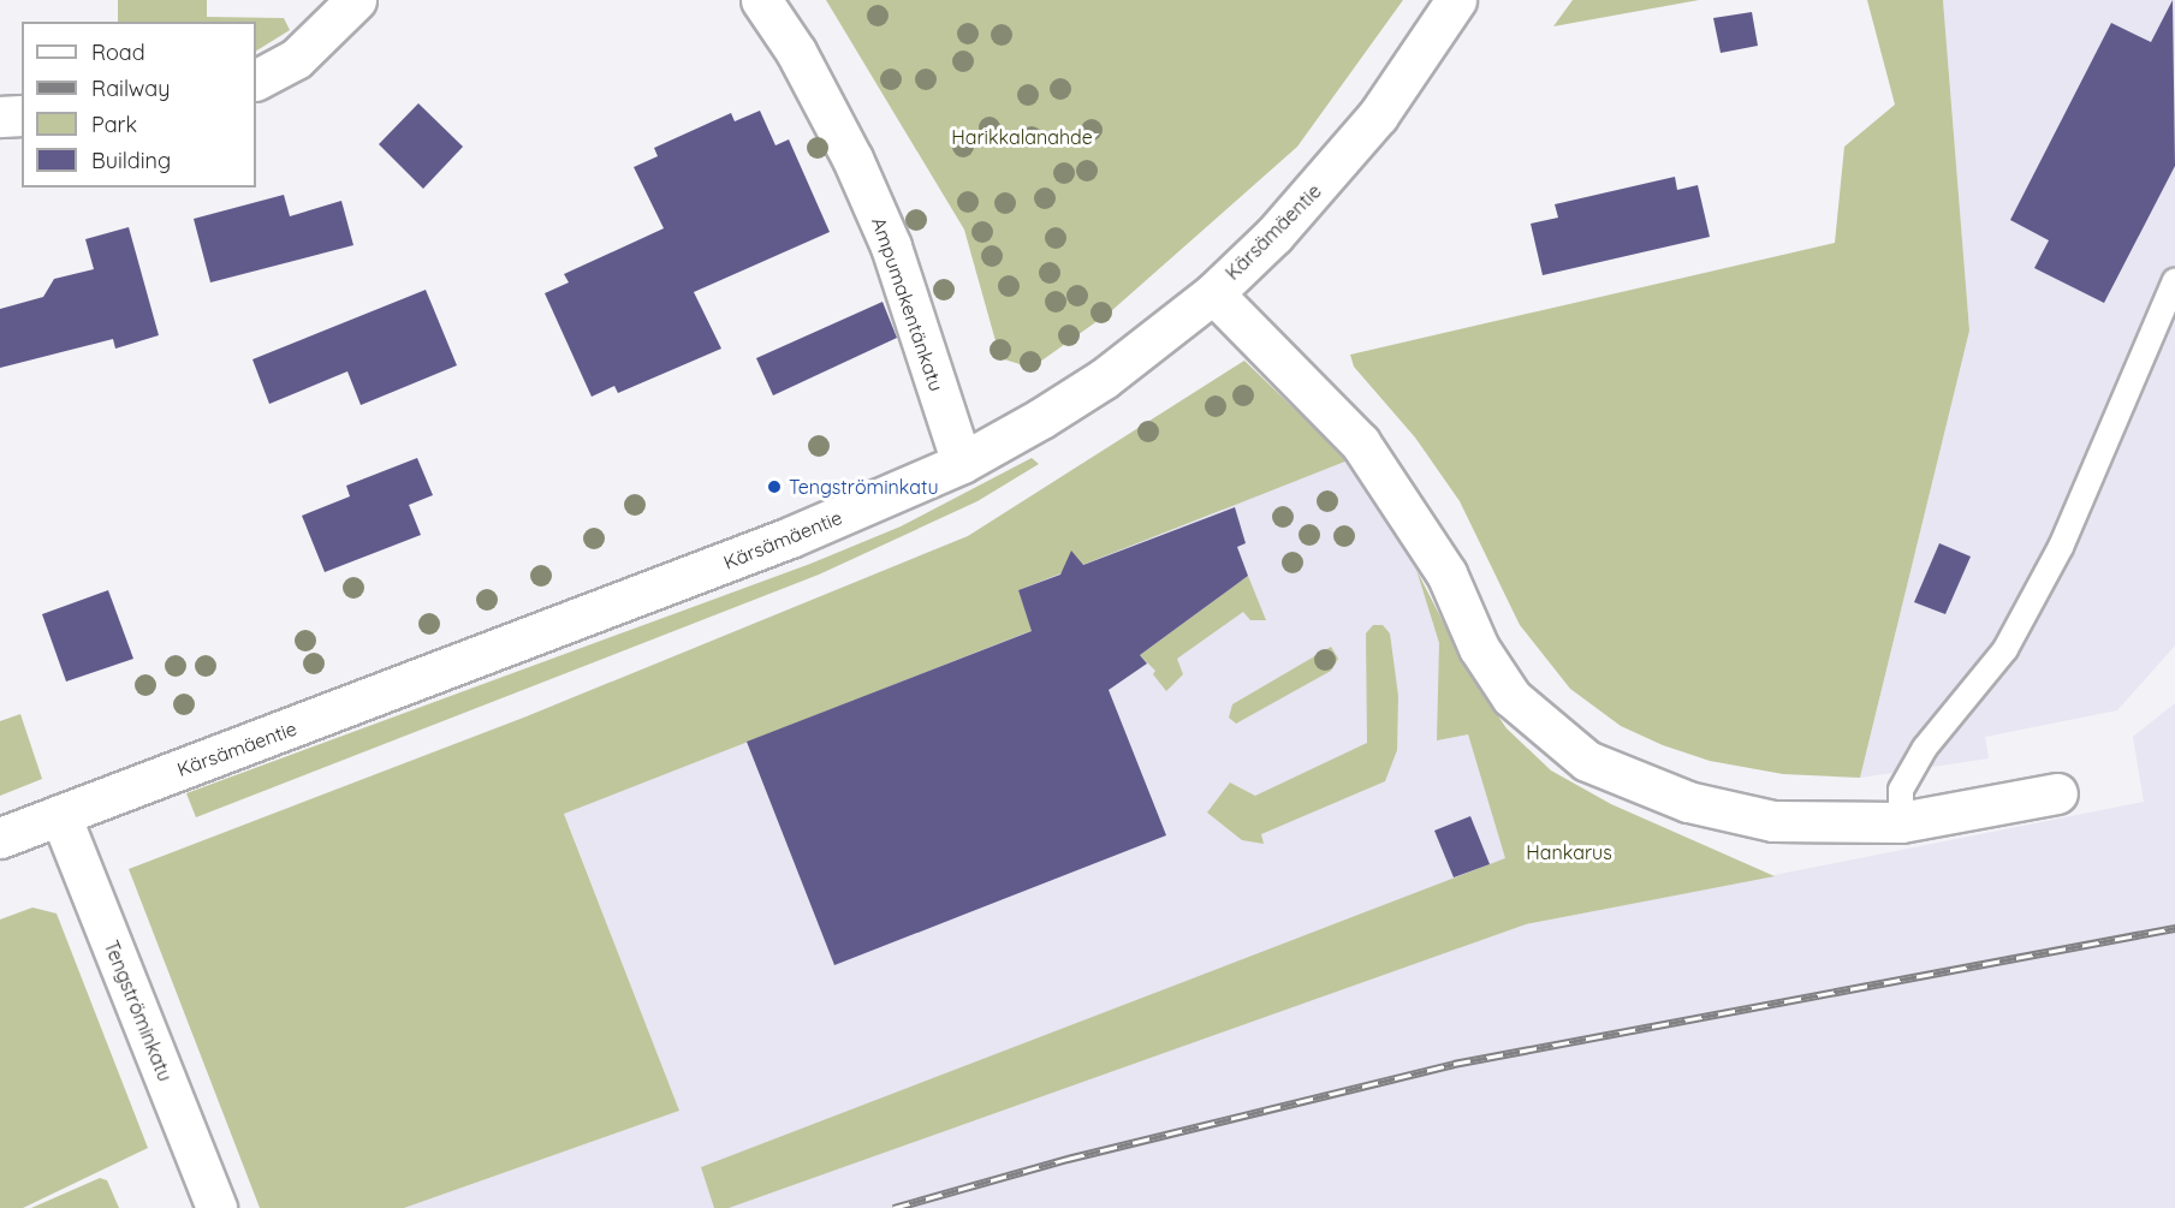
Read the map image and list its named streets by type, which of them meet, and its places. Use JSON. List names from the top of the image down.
{
  "streets": {
    "street": ["Kärsämäentie", "Ampumakentänkatu", "Tengströminkatu"]
  },
  "crossings": [
    ["Kärsämäentie", "Ampumakentänkatu"],
    ["Kärsämäentie", "Tengströminkatu"]
  ],
  "parks": ["Harikkalanahde", "Hankarus"],
  "places": ["Tengströminkatu"],
  "legend": [
    "Road",
    "Railway",
    "Park",
    "Building"
  ]
}
